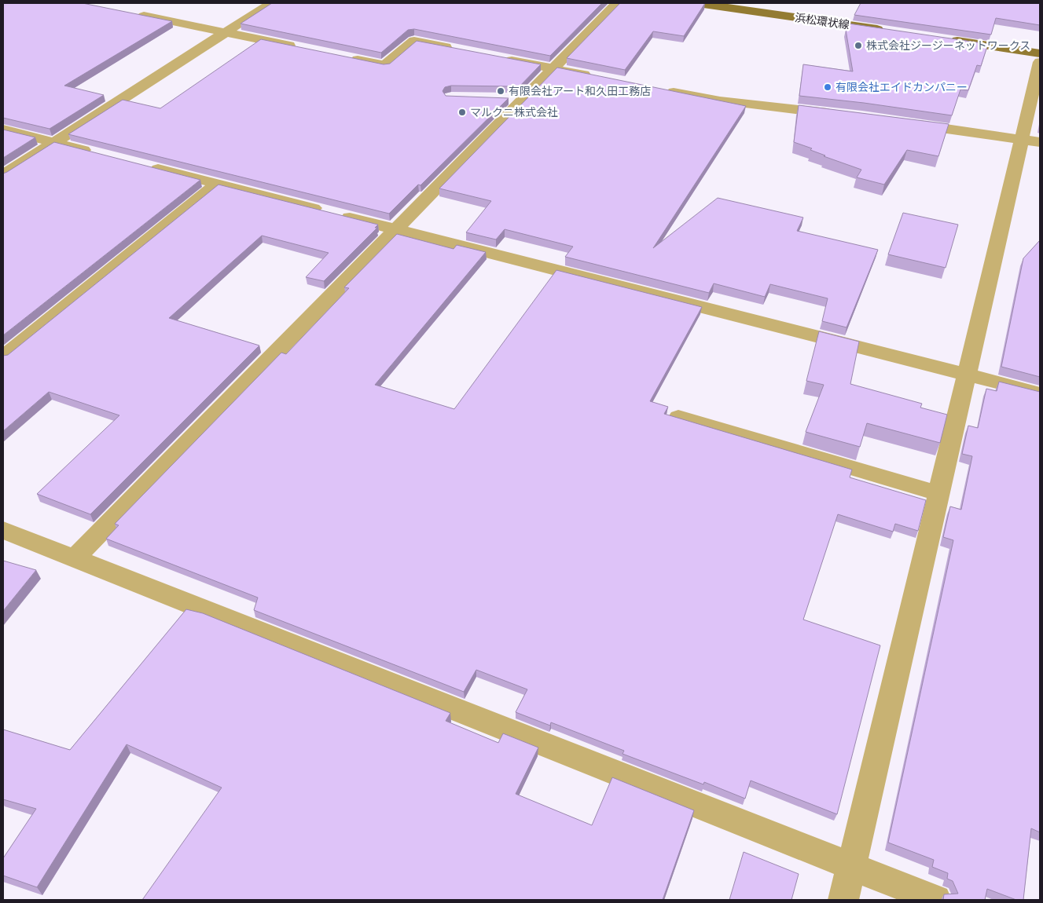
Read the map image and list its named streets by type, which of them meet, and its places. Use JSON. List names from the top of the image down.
{
  "streets": {
    "main road": ["浜松環状線"]
  },
  "places": [
    "株式会社ジージーネットワークス",
    "有限会社エイドカンパニー",
    "有限会社アート和久田工務店",
    "マルクニ株式会社"
  ]
}
